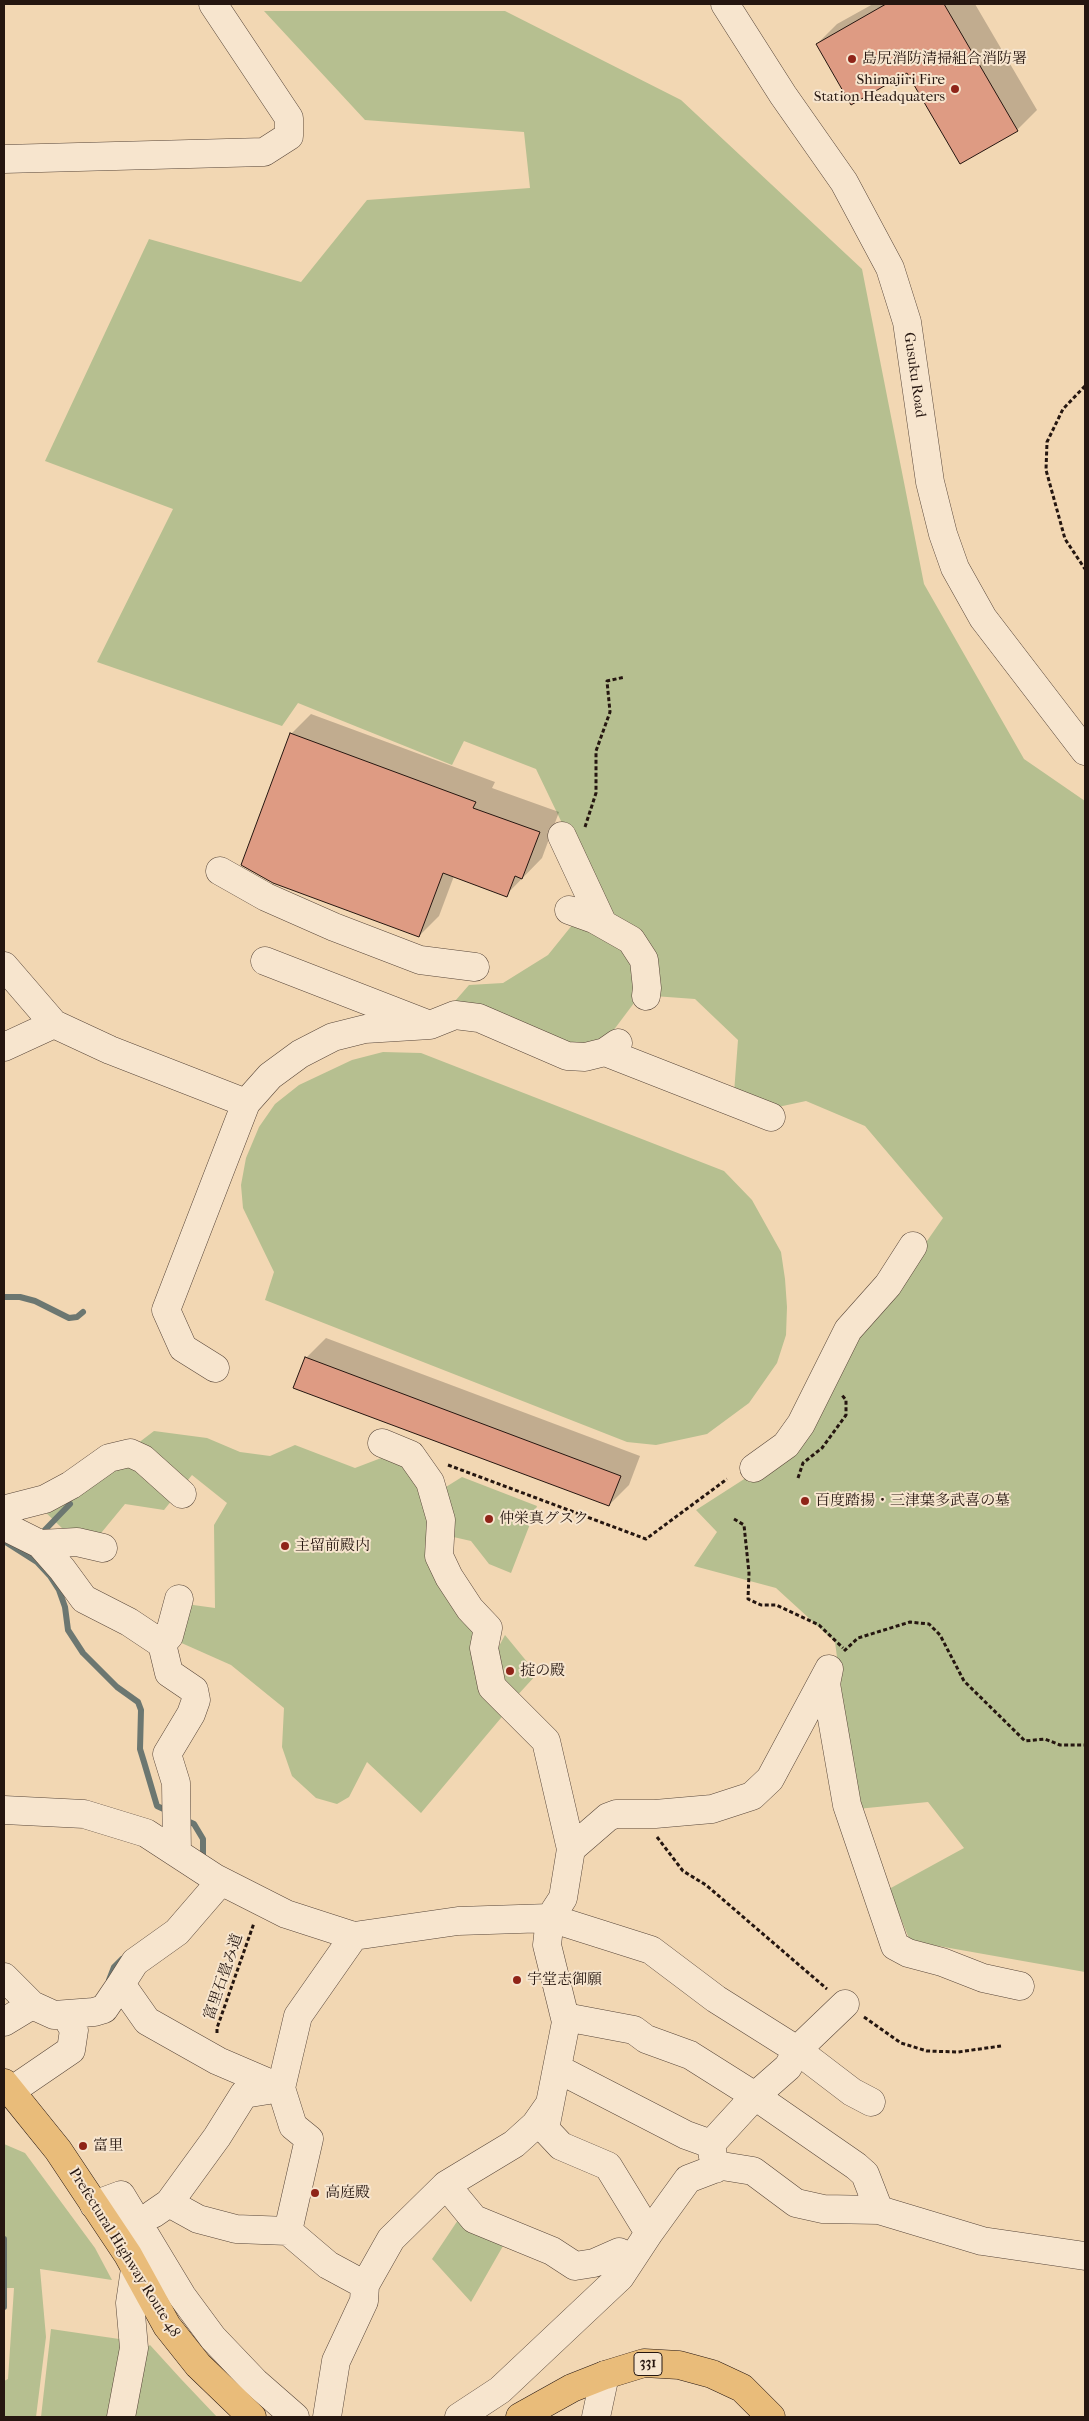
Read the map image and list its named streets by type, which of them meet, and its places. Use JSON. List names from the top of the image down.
{
  "streets": {
    "main road": ["Prefectural Highway Route 48", "331"],
    "street": ["Gusuku Road"],
    "path": ["富里石畳み道"]
  },
  "places": [
    "島尻消防清掃組合消防署",
    "Shimajiri Fire Station Headquaters",
    "百度踏揚・三津葉多武喜の墓",
    "仲栄真グスク",
    "主留前殿内",
    "掟の殿",
    "宇堂志御願",
    "富里",
    "高庭殿"
  ]
}
